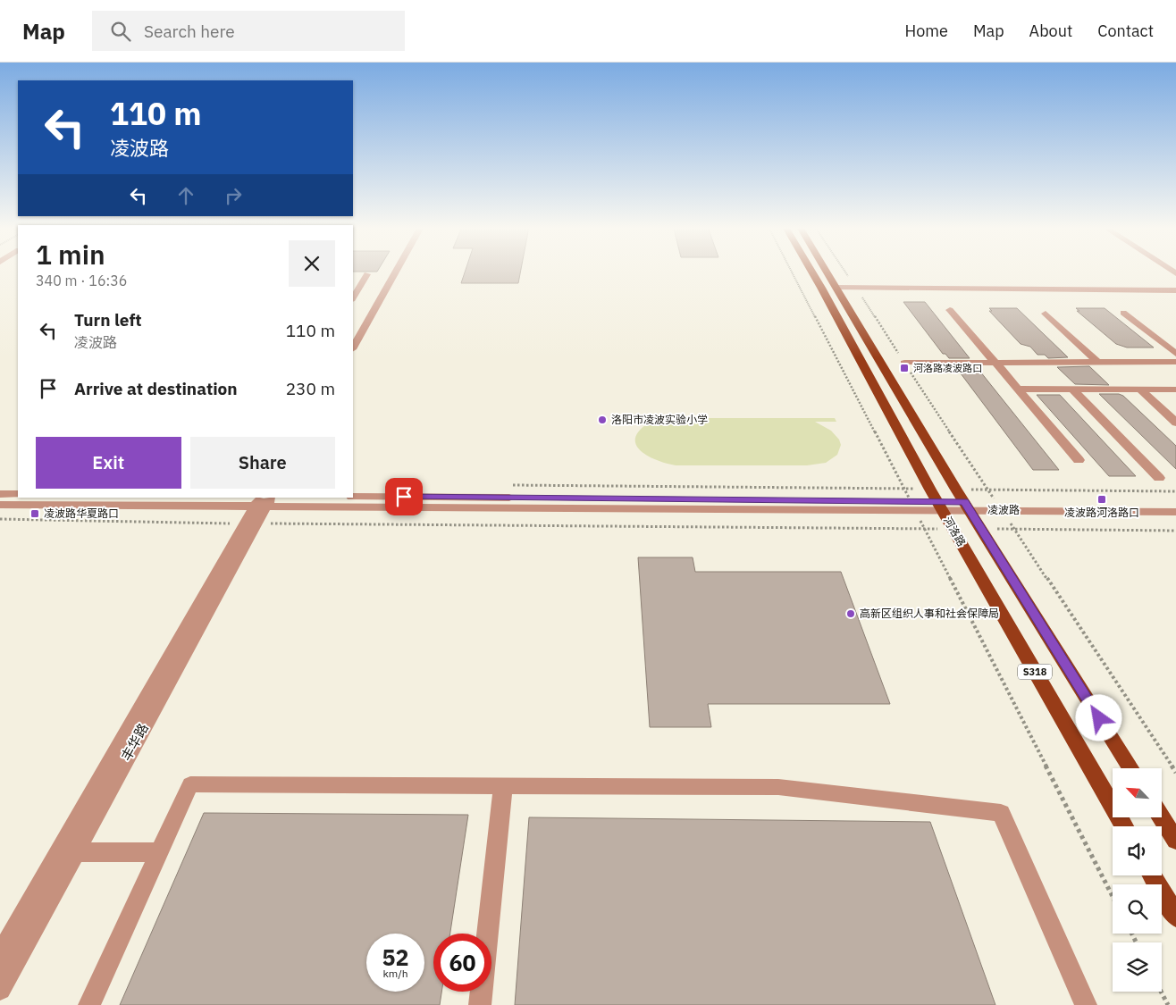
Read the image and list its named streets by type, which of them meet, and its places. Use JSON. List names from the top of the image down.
{
  "streets": {
    "main road": ["河洛路", "S318"],
    "street": ["凌波路", "丰华路"]
  },
  "crossings": [
    ["凌波路", "河洛路"],
    ["凌波路", "S318"],
    ["凌波路", "丰华路"]
  ],
  "places": {
    "transit": ["河洛路凌波路口", "凌波路河洛路口", "凌波路华夏路口"],
    "other": ["洛阳市凌波实验小学", "高新区组织人事和社会保障局"]
  },
  "north": "top left",
  "page": {
    "header": "Map",
    "search": "Search here",
    "nav": [
      "Home",
      "Map",
      "About",
      "Contact"
    ],
    "turn": ["110 m", "凌波路"],
    "heading": ["1 min", "340 m · 16:36"],
    "list": [
      {
        "name": "Turn left",
        "note": "凌波路",
        "value": "110 m"
      },
      {
        "name": "Arrive at destination",
        "value": "230 m"
      }
    ],
    "buttons": ["Exit", "Share"],
    "speed": "52 km/h",
    "limit": "60"
  }
}
